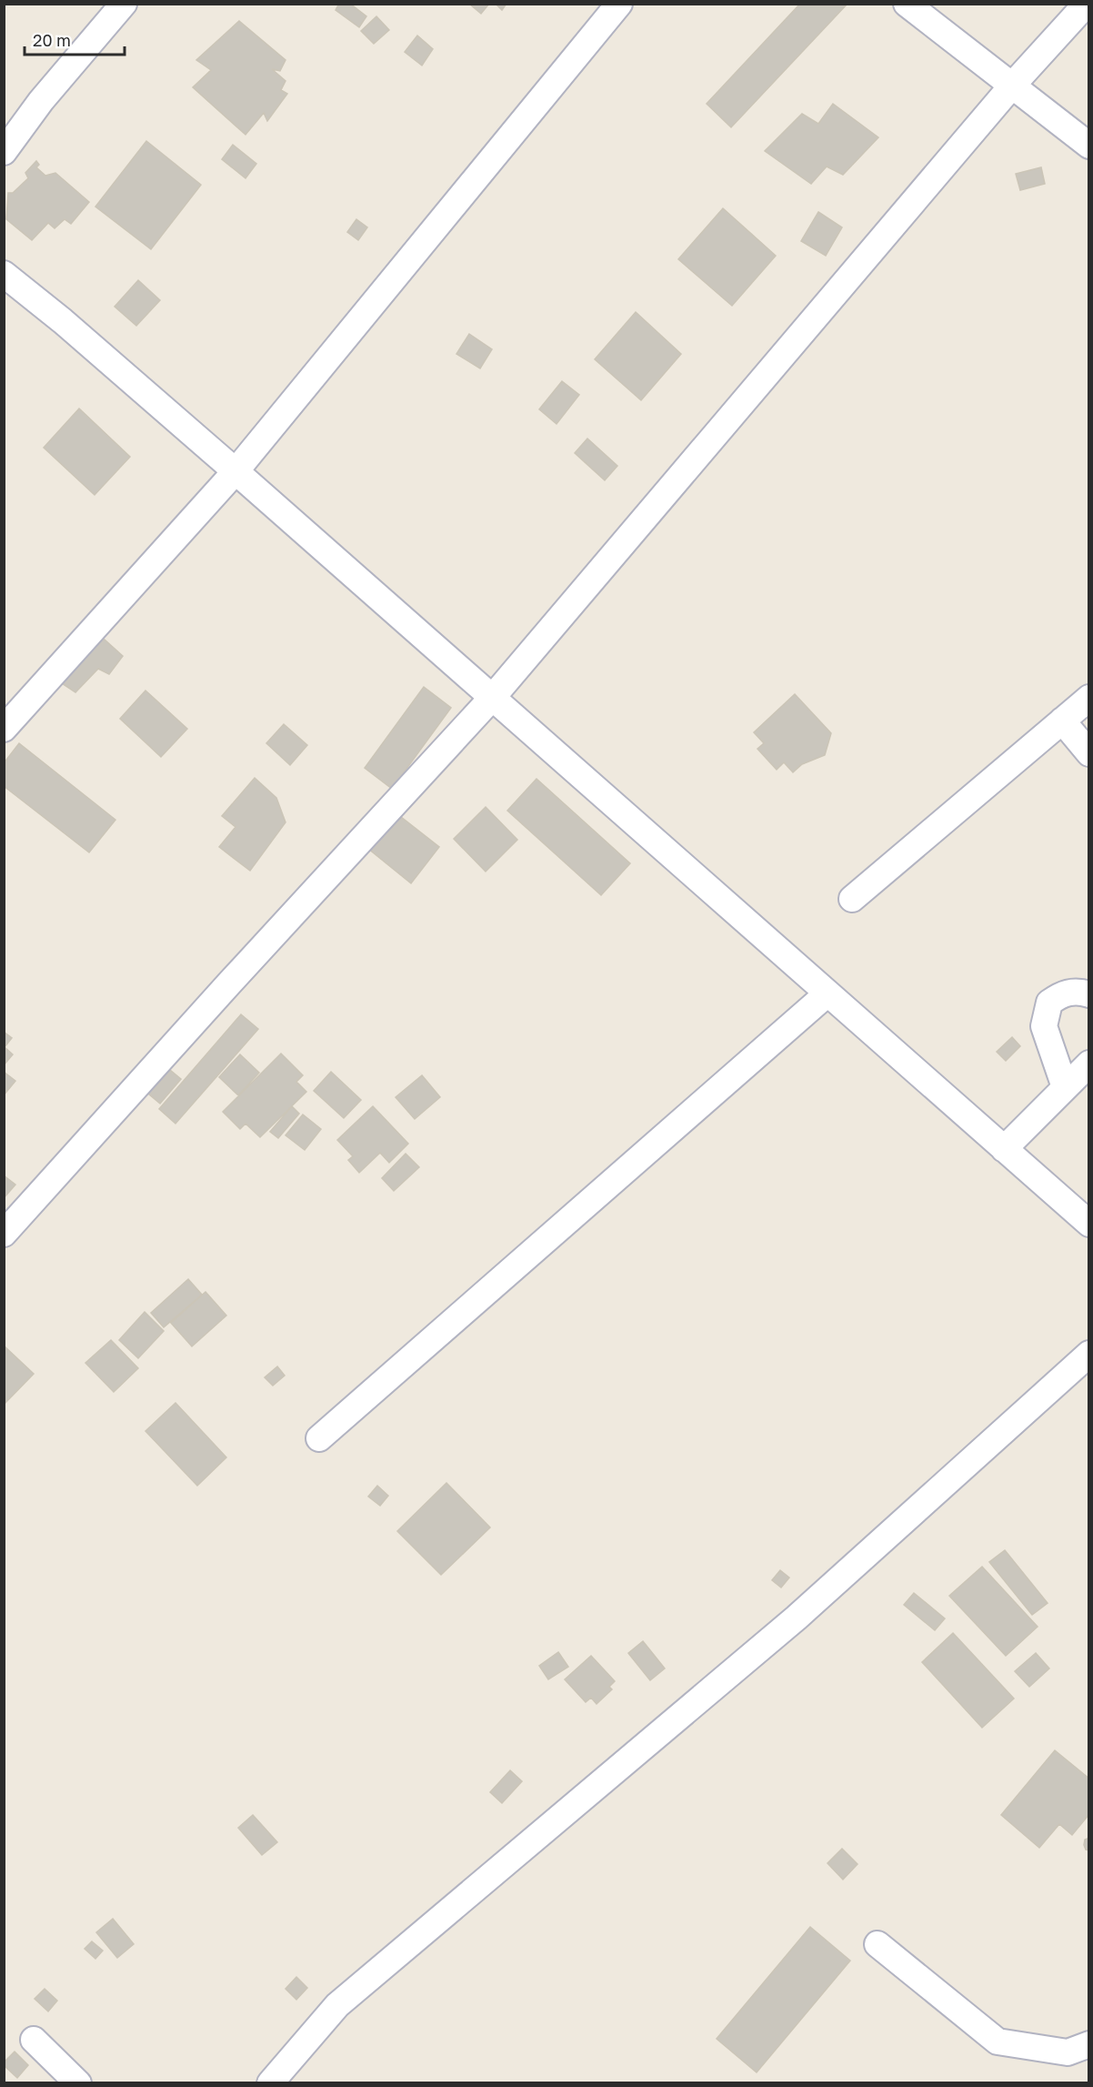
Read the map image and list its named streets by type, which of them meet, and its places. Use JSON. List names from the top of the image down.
{
  "scale_bar": "20 m"
}
